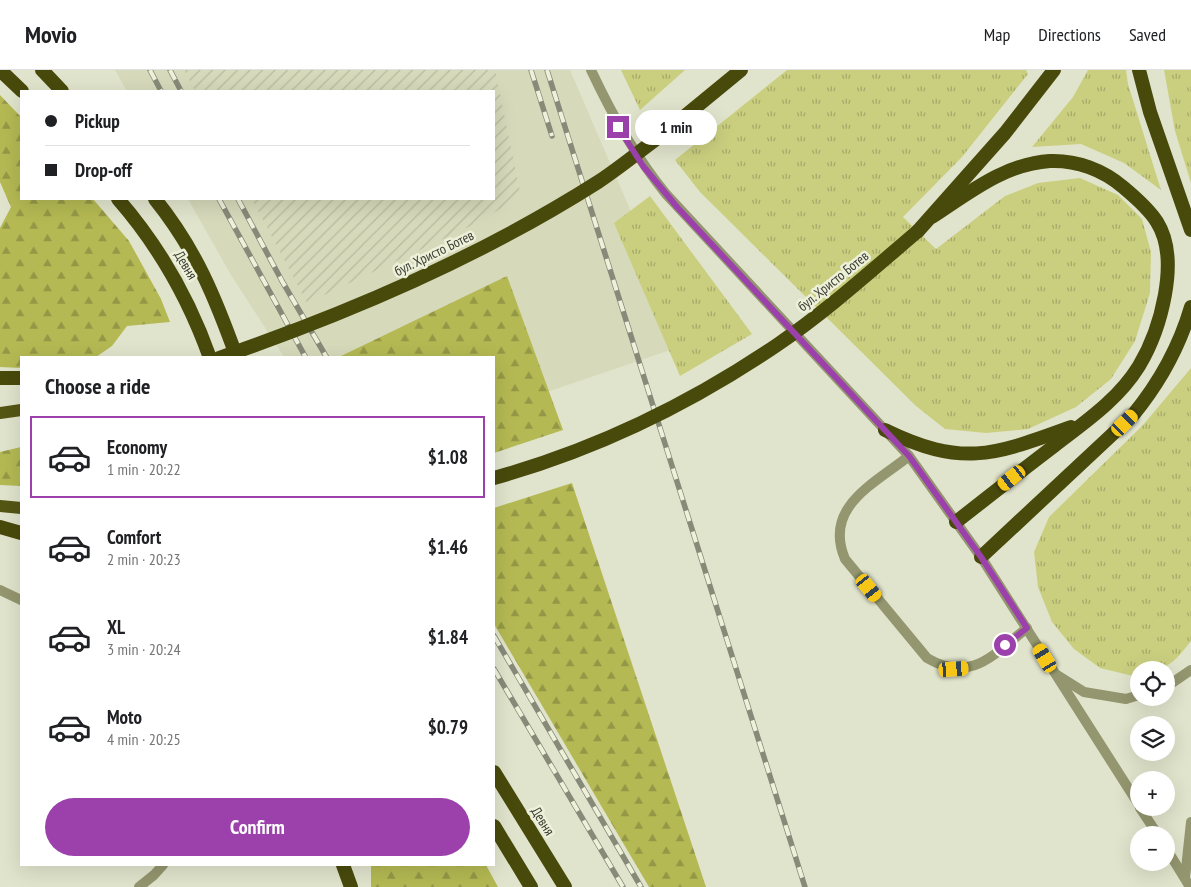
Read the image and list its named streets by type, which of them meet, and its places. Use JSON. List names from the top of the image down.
{
  "streets": {
    "highway": ["бул. Христо Ботев", "Девня"]
  },
  "page": {
    "header": "Movio",
    "nav": ["Map", "Directions", "Saved"],
    "banner": ["Pickup", "Drop-off"],
    "bubble": "1 min",
    "heading": "Choose a ride",
    "list": [
      {
        "name": "Economy",
        "note": "1 min · 20:22",
        "value": "$1.08"
      },
      {
        "name": "Comfort",
        "note": "2 min · 20:23",
        "value": "$1.46"
      },
      {
        "name": "XL",
        "note": "3 min · 20:24",
        "value": "$1.84"
      },
      {
        "name": "Moto",
        "note": "4 min · 20:25",
        "value": "$0.79"
      }
    ],
    "map_buttons": ["+", "−"],
    "buttons": "Confirm"
  }
}
